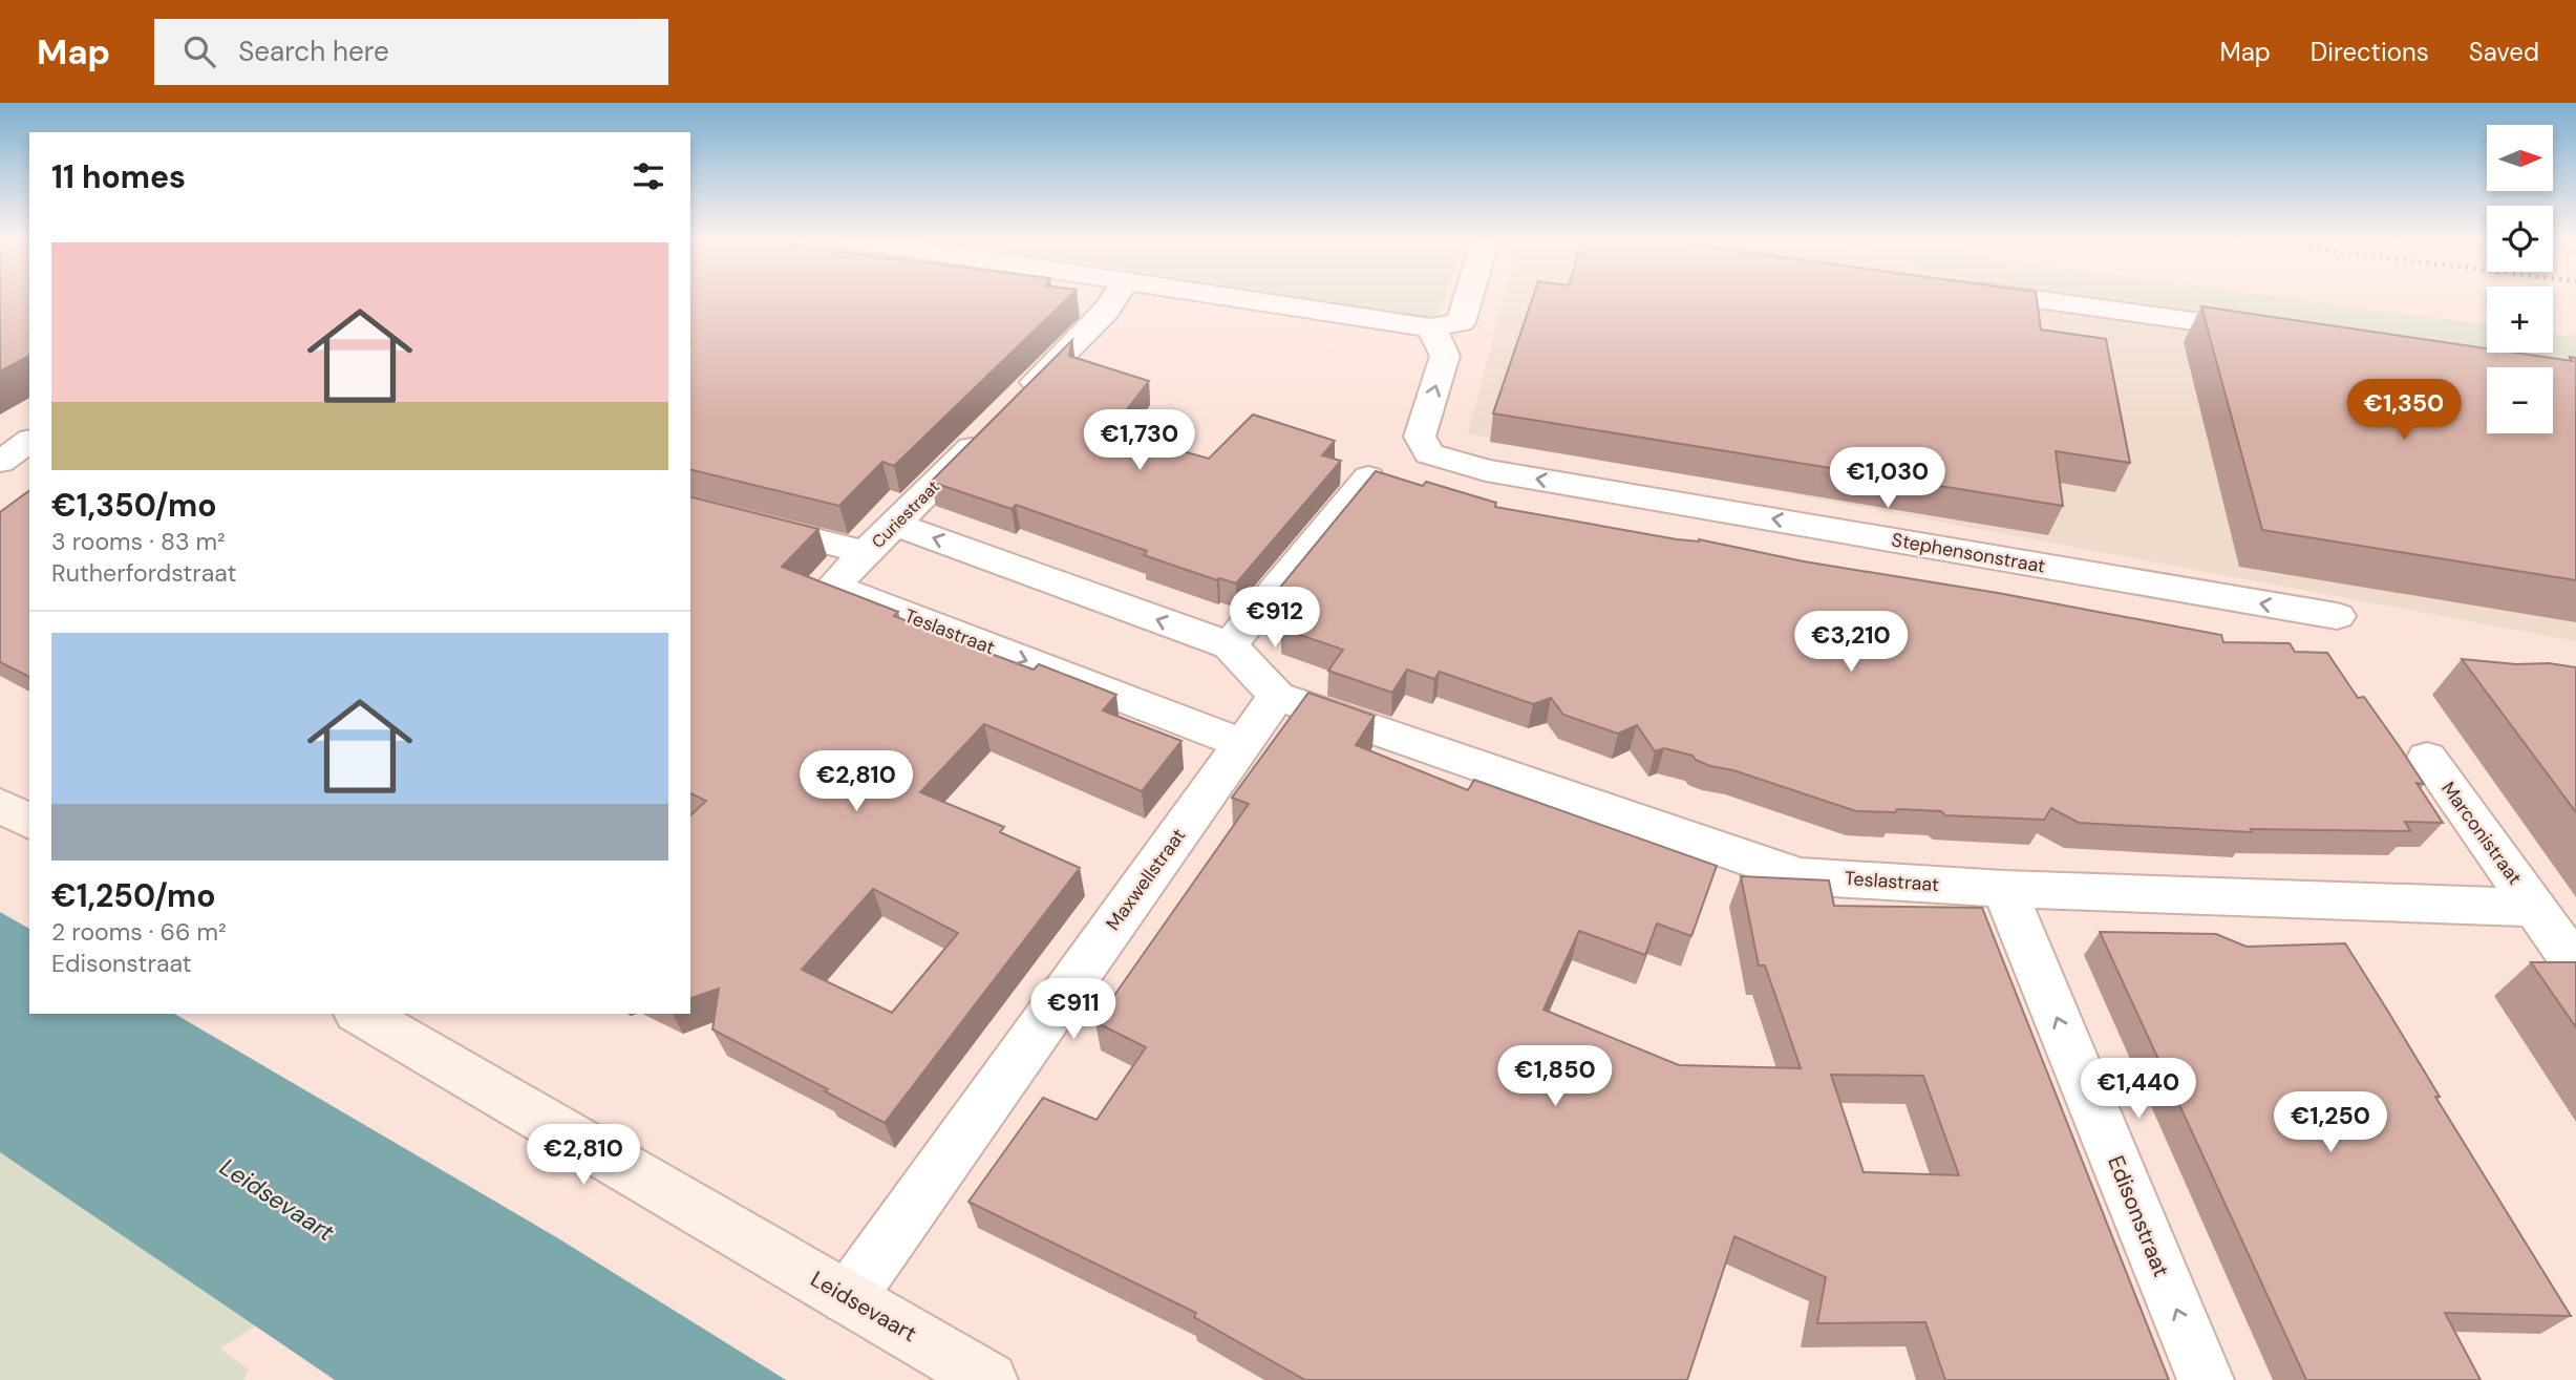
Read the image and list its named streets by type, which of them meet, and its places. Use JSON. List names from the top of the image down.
{
  "streets": {
    "main road": ["Leidsevaart"],
    "street": [
      "Curiestraat",
      "Stephensonstraat",
      "Teslastraat",
      "Marconistraat",
      "Maxwellstraat",
      "Edisonstraat"
    ]
  },
  "crossings": [
    ["Curiestraat", "Teslastraat"],
    ["Teslastraat", "Marconistraat"],
    ["Teslastraat", "Maxwellstraat"],
    ["Teslastraat", "Edisonstraat"],
    ["Maxwellstraat", "Leidsevaart"]
  ],
  "one_way": ["Edisonstraat"],
  "water": ["Leidsevaart"],
  "north": "right",
  "page": {
    "header": "Map",
    "search": "Search here",
    "nav": ["Map", "Directions", "Saved"],
    "map_buttons": ["+", "−"],
    "heading": "11 homes",
    "list": [
      {
        "name": "€1,350/mo",
        "note": "3 rooms · 83 m² · Rutherfordstraat"
      },
      {
        "name": "€1,250/mo",
        "note": "2 rooms · 66 m² · Edisonstraat"
      }
    ],
    "price": [
      "€1,350",
      "€1,730",
      "€1,030",
      "€912",
      "€3,210",
      "€2,810",
      "€911",
      "€1,850",
      "€1,440",
      "€1,250",
      "€2,810"
    ]
  }
}
